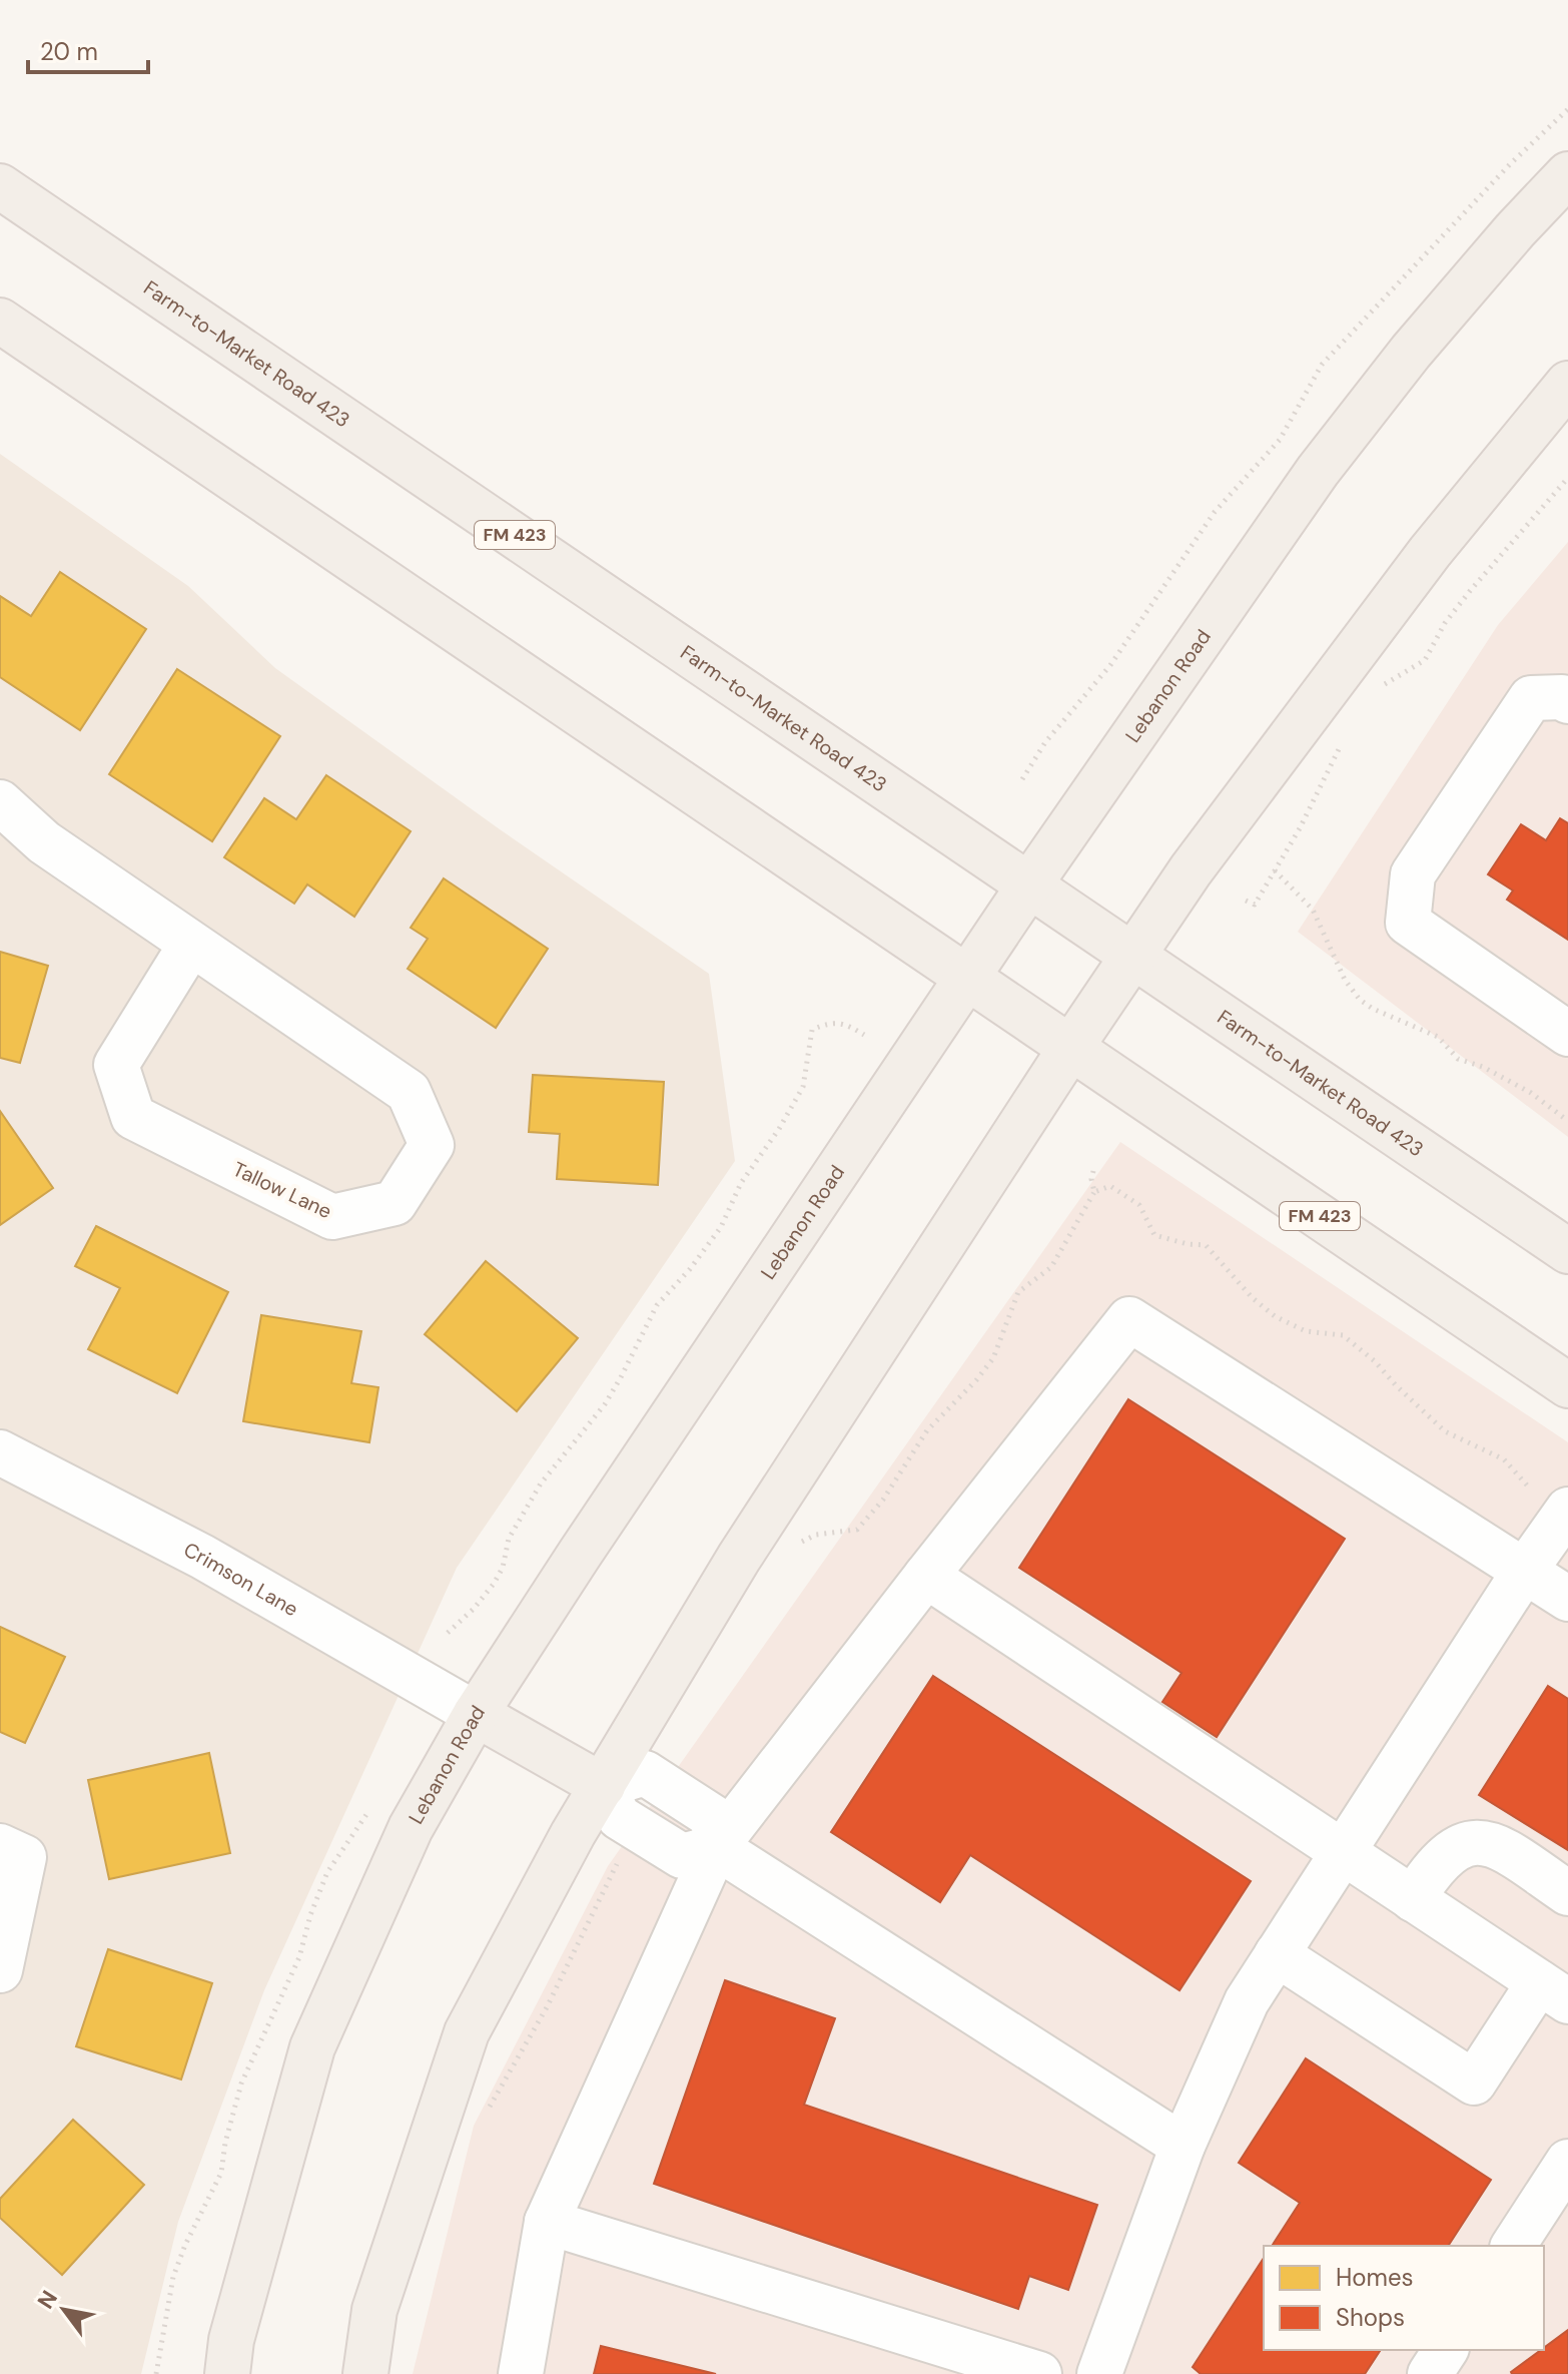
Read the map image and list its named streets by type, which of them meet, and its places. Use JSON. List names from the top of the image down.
{
  "streets": {
    "main road": ["Farm-to-Market Road 423", "FM 423", "Lebanon Road"],
    "street": ["Tallow Lane", "Crimson Lane"]
  },
  "crossings": [
    ["Farm-to-Market Road 423", "Lebanon Road"],
    ["FM 423", "Lebanon Road"],
    ["Lebanon Road", "Crimson Lane"]
  ],
  "legend": ["Homes", "Shops"],
  "scale_bar": "20 m",
  "north": "top left"
}
